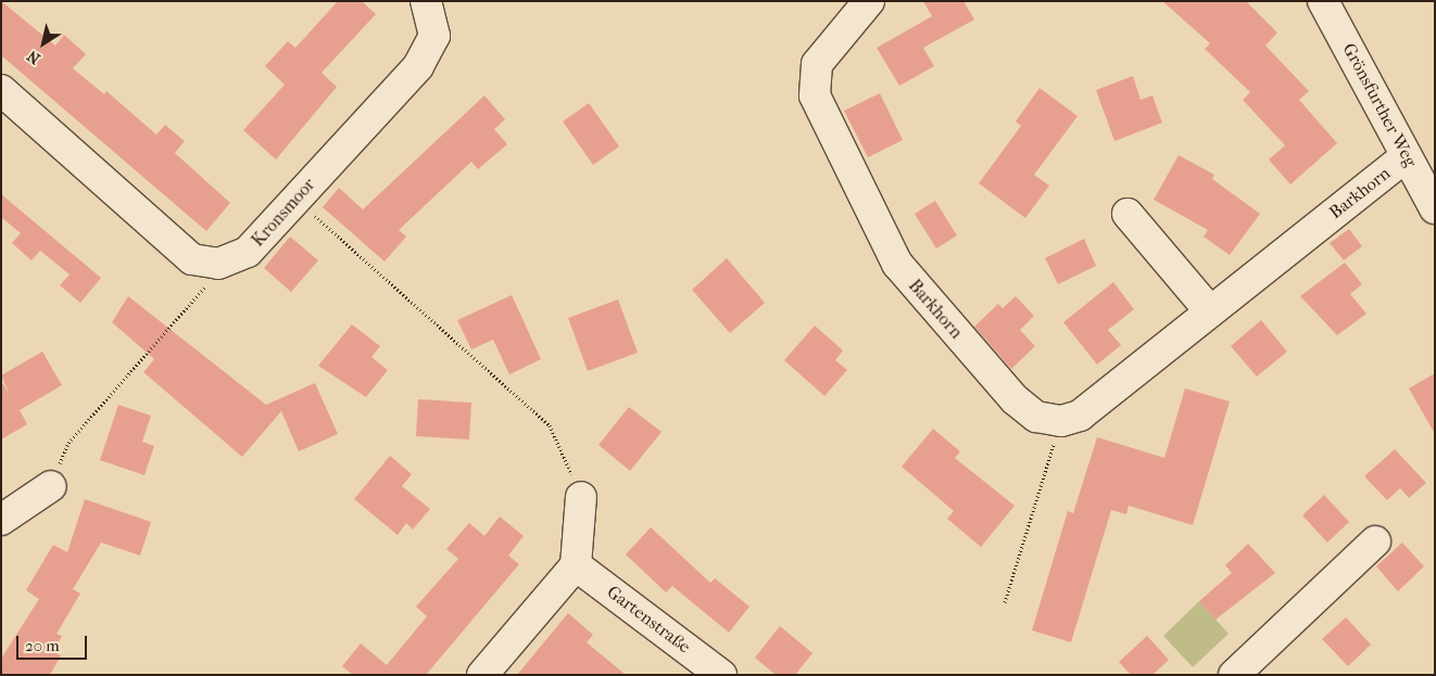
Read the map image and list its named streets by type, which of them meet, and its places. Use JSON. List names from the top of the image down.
{
  "streets": {
    "street": [
      "Grönsfurther Weg",
      "Barkhorn",
      "Kronsmoor",
      "Gartenstraße"
    ]
  },
  "crossings": [
    ["Grönsfurther Weg", "Barkhorn"]
  ],
  "scale_bar": "20 m",
  "north": "bottom left"
}
